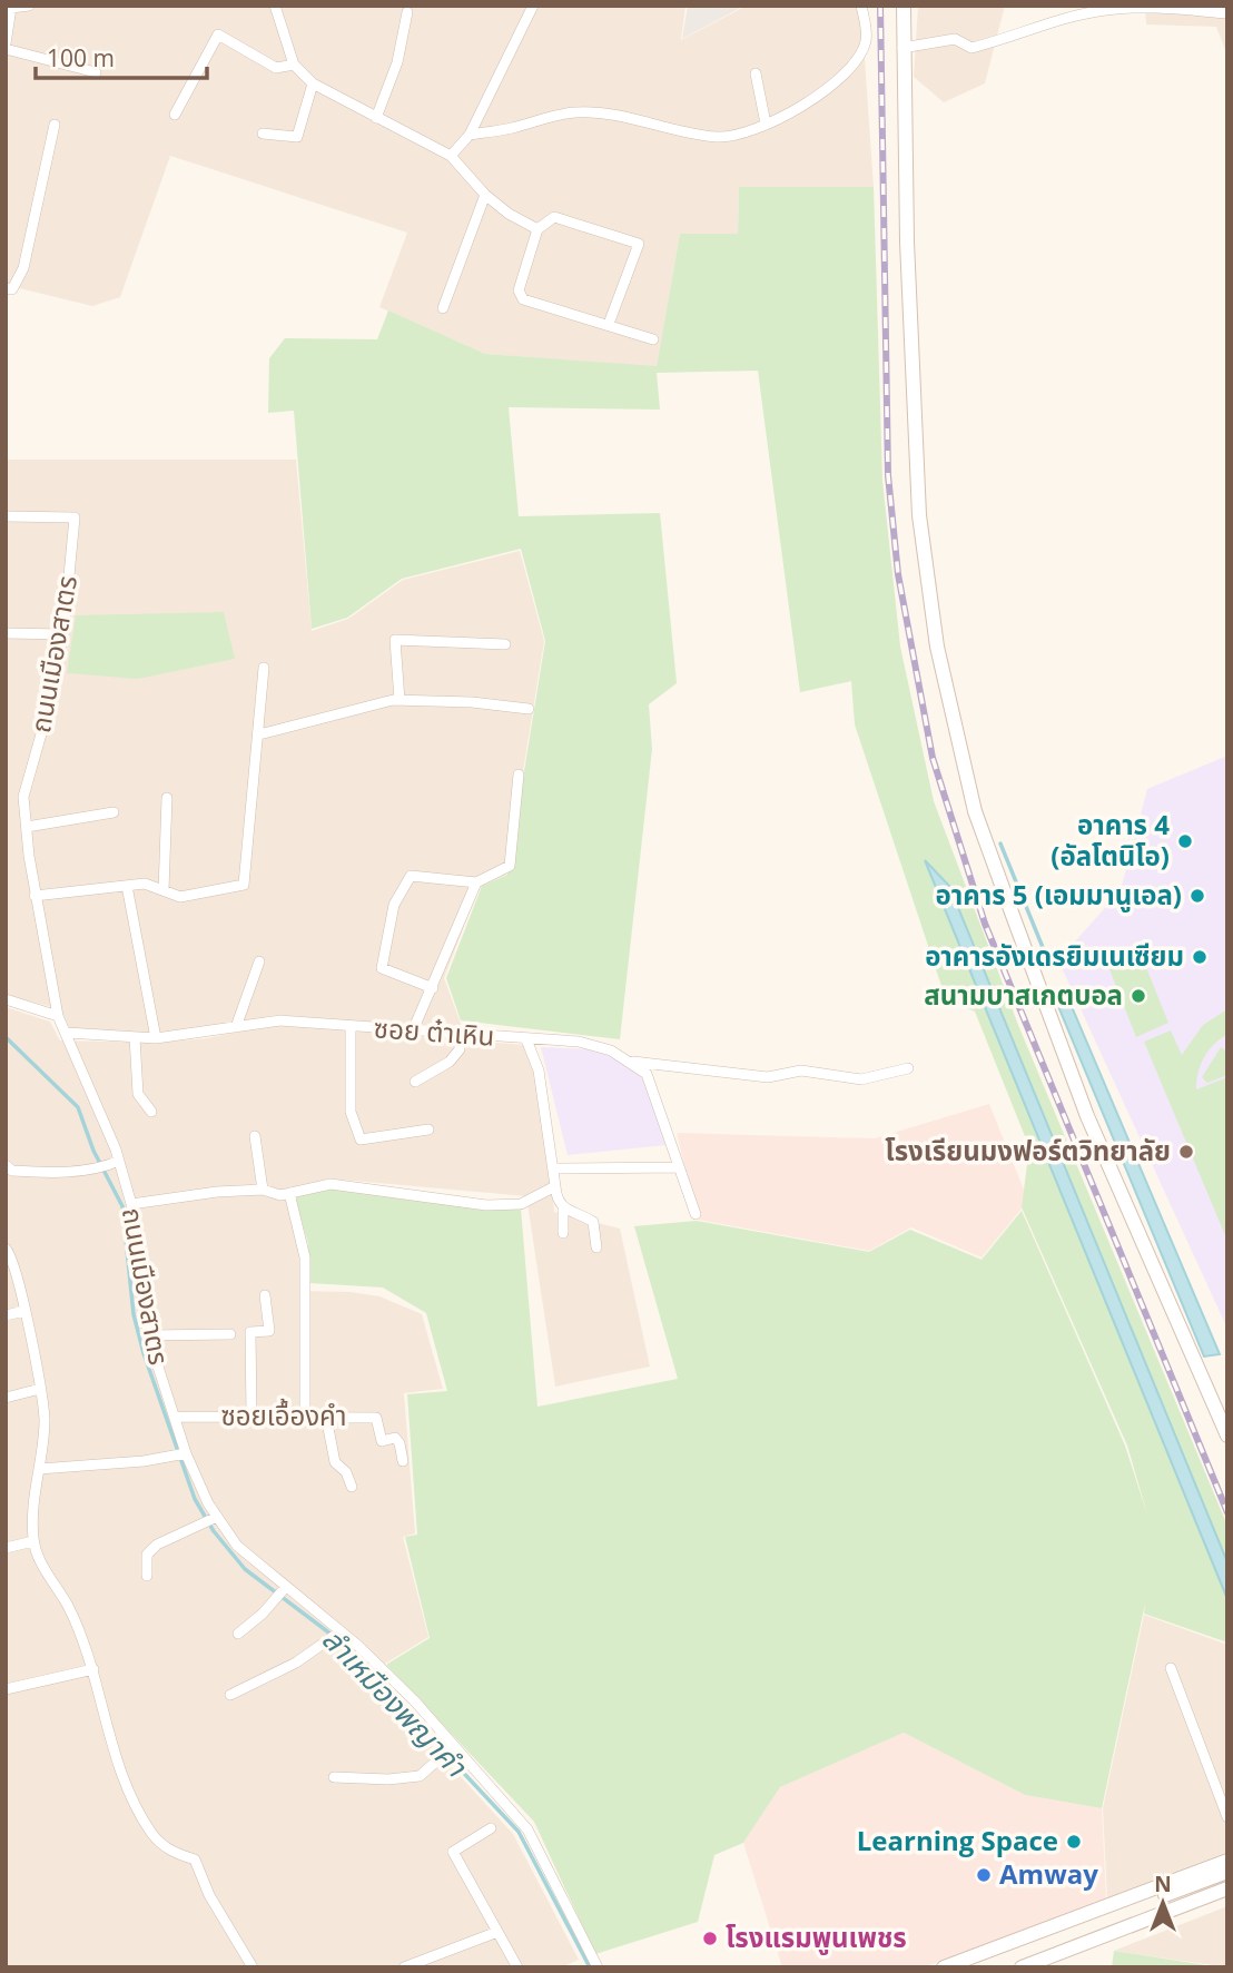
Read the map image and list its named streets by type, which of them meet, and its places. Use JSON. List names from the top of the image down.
{
  "streets": {
    "street": ["ถนนเมืองสาตร", "ซอย ต๋าเหิน", "ซอยเอื้องคำ"]
  },
  "crossings": [
    ["ถนนเมืองสาตร", "ซอย ต๋าเหิน"],
    ["ถนนเมืองสาตร", "ซอยเอื้องคำ"]
  ],
  "water": ["ลำเหมืองพญาคำ"],
  "places": [
    "อาคาร 4 (อัลโตนิโอ)",
    "อาคาร 5 (เอมมานูเอล)",
    "อาคารอังเดรยิมเนเซียม",
    "สนามบาสเกตบอล",
    "โรงเรียนมงฟอร์ตวิทยาลัย",
    "Learning Space",
    "Amway",
    "โรงแรมพูนเพชร"
  ],
  "scale_bar": "100 m",
  "north": "top"
}
